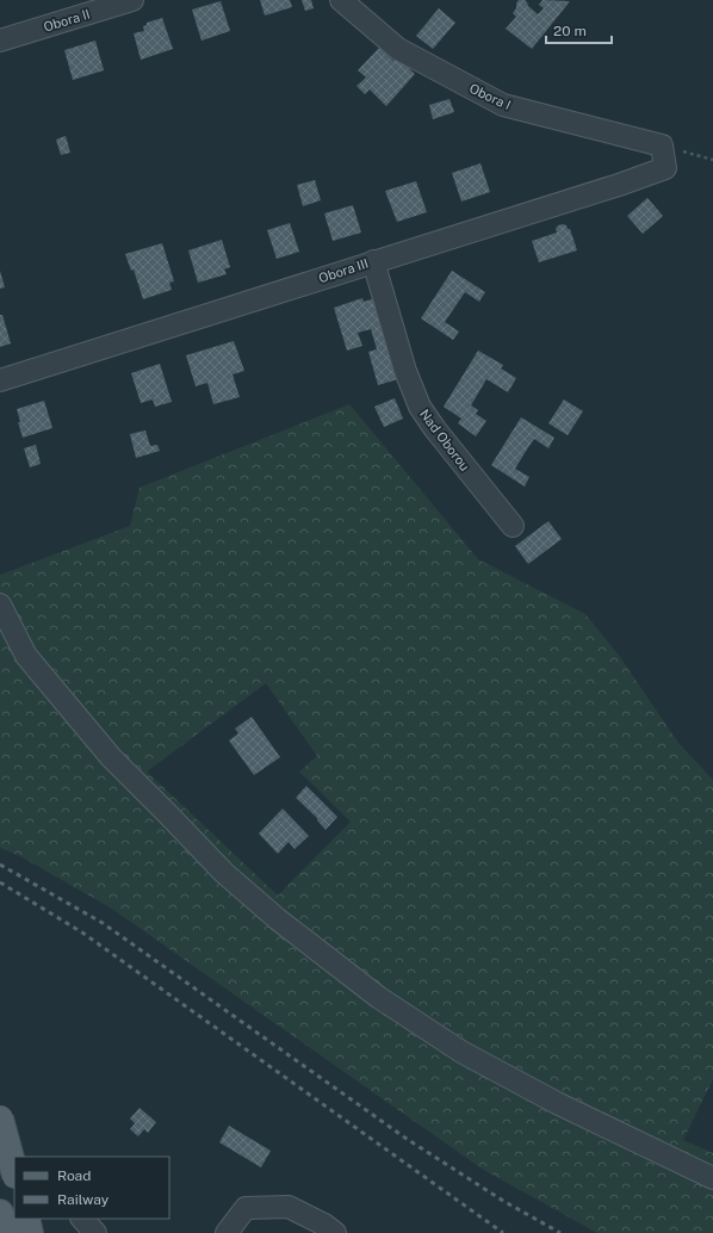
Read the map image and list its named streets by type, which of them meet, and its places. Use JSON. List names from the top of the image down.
{
  "streets": {
    "street": [
      "Obora II",
      "Obora I",
      "Obora III",
      "Nad Oborou"
    ]
  },
  "crossings": [
    ["Obora I", "Obora III"],
    ["Obora III", "Nad Oborou"]
  ],
  "legend": ["Road", "Railway"],
  "scale_bar": "20 m"
}
